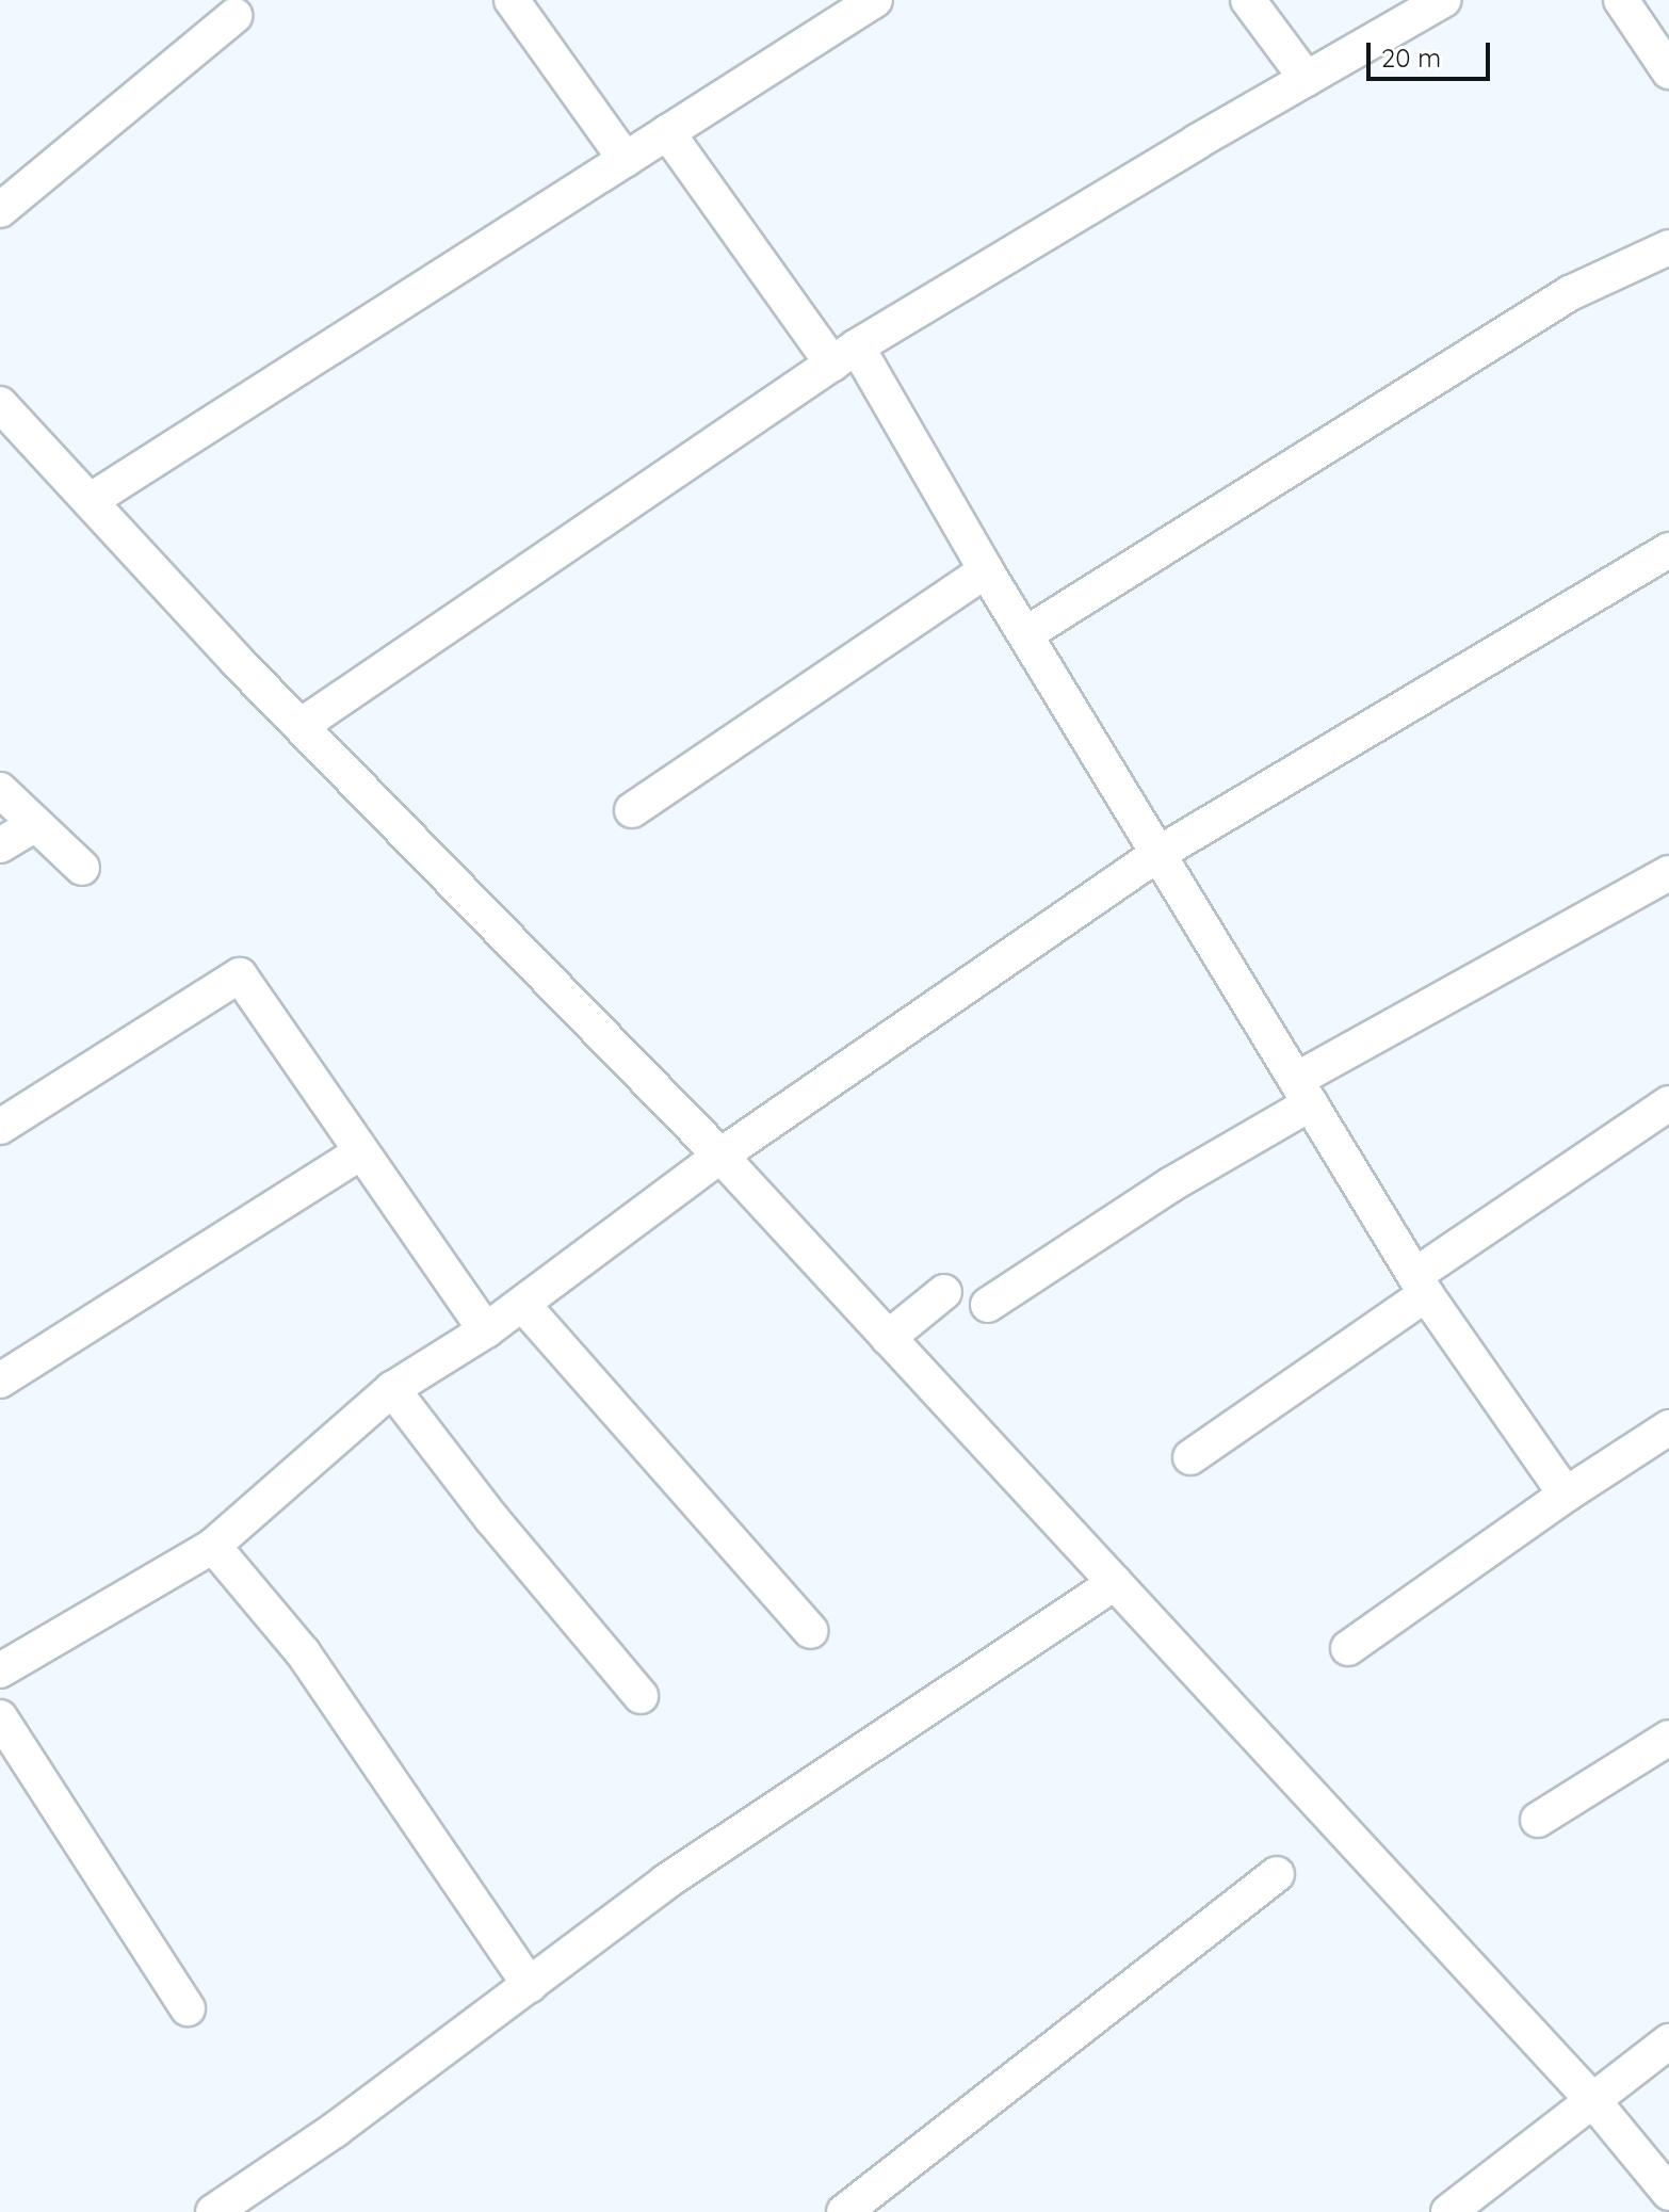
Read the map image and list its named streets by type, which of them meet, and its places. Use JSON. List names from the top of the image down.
{
  "scale_bar": "20 m"
}
